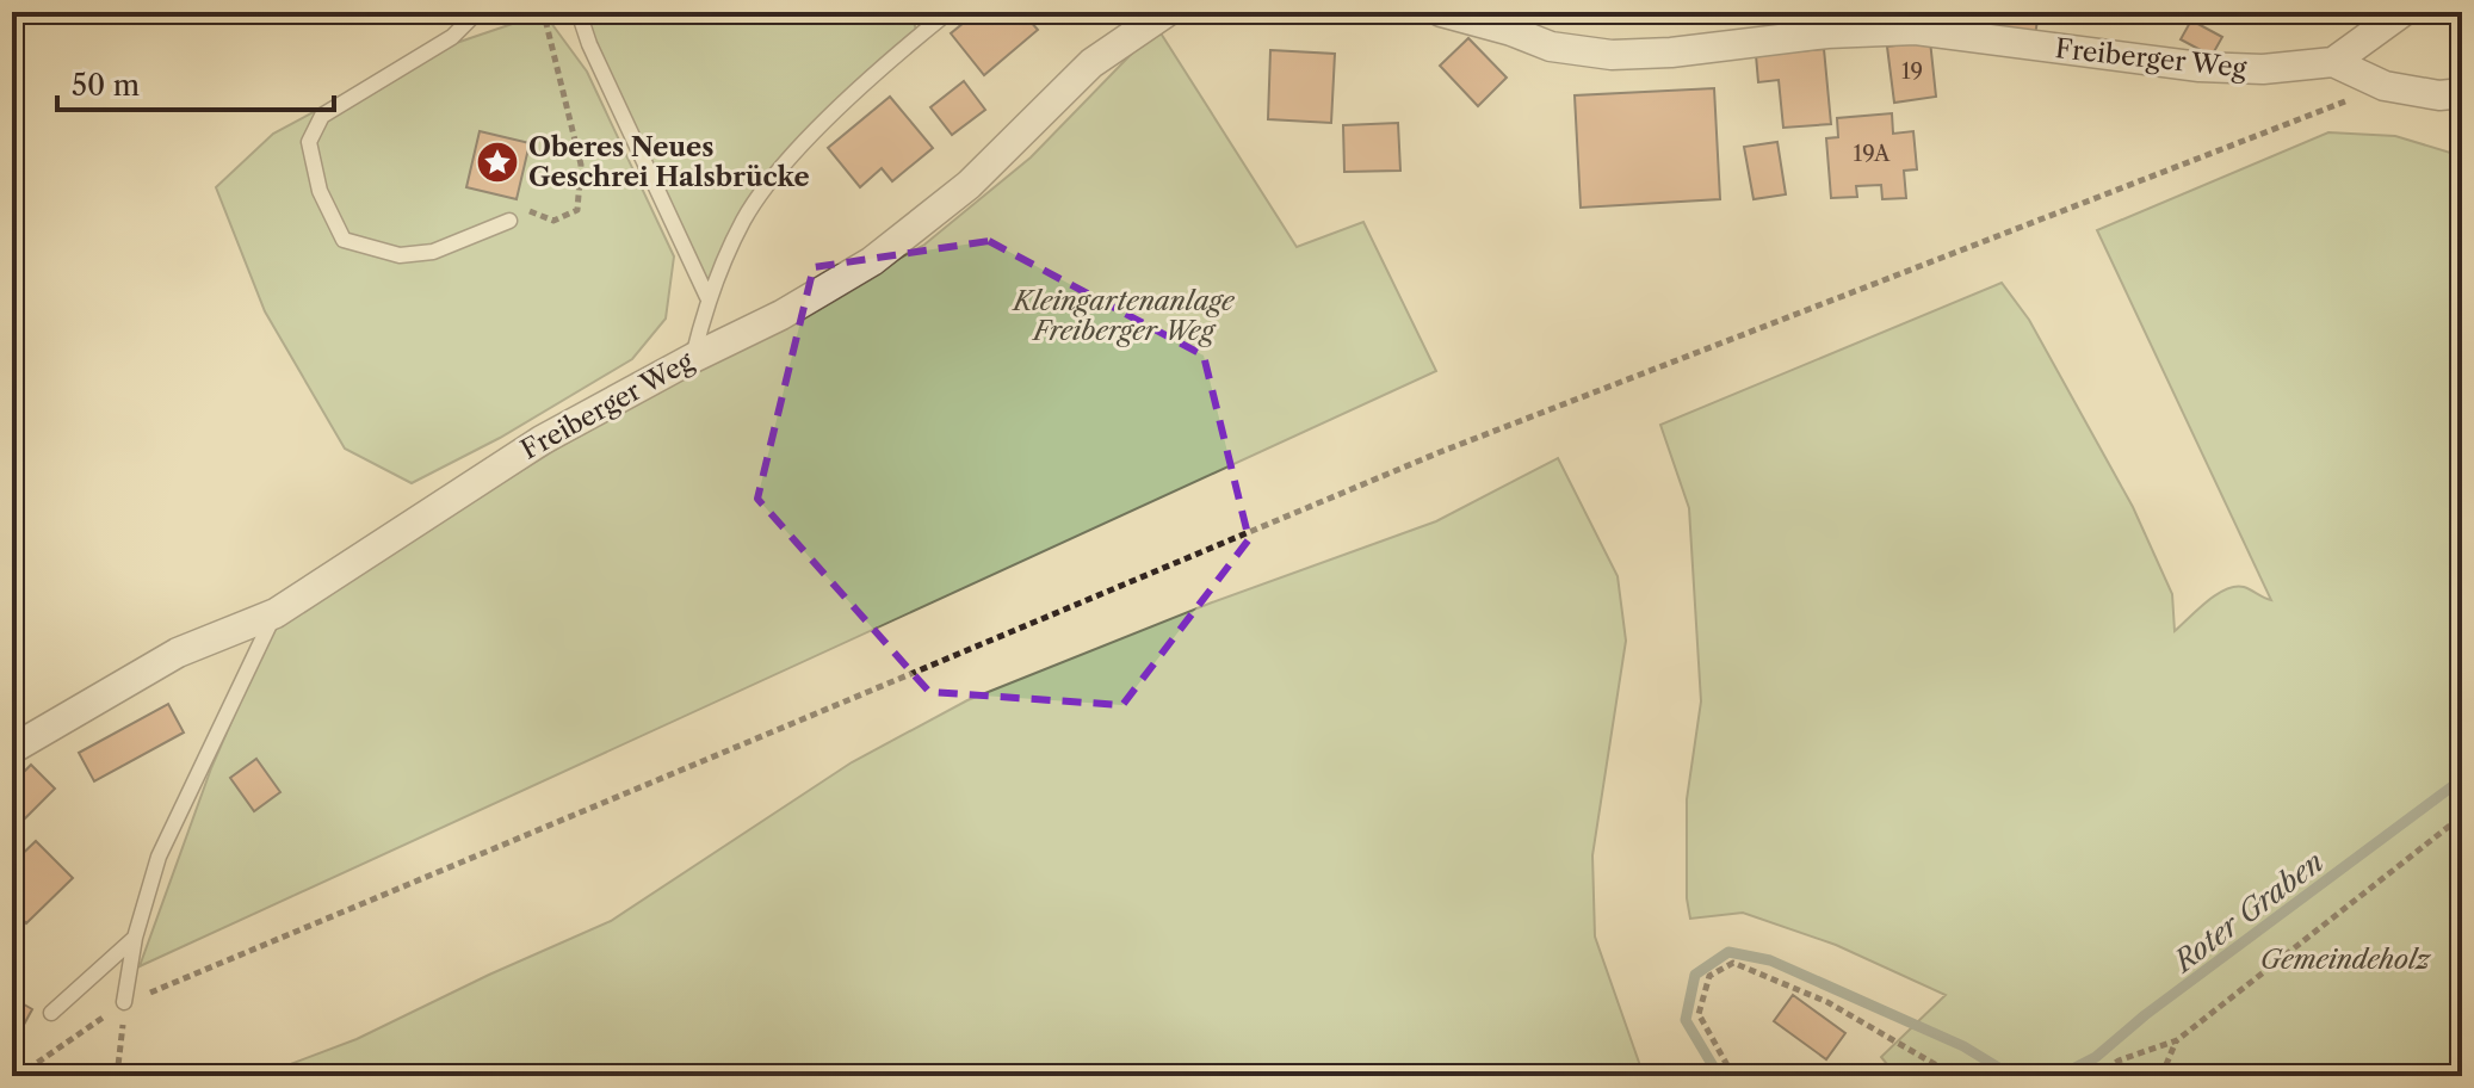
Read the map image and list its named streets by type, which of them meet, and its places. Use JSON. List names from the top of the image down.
{
  "streets": {
    "street": ["Freiberger Weg"]
  },
  "water": ["Roter Graben"],
  "parks": ["Kleingartenanlage Freiberger Weg", "Gemeindeholz"],
  "places": {
    "place": ["Oberes Neues Geschrei Halsbrücke"]
  },
  "house_numbers": ["19", "19A"],
  "scale_bar": "50 m"
}
